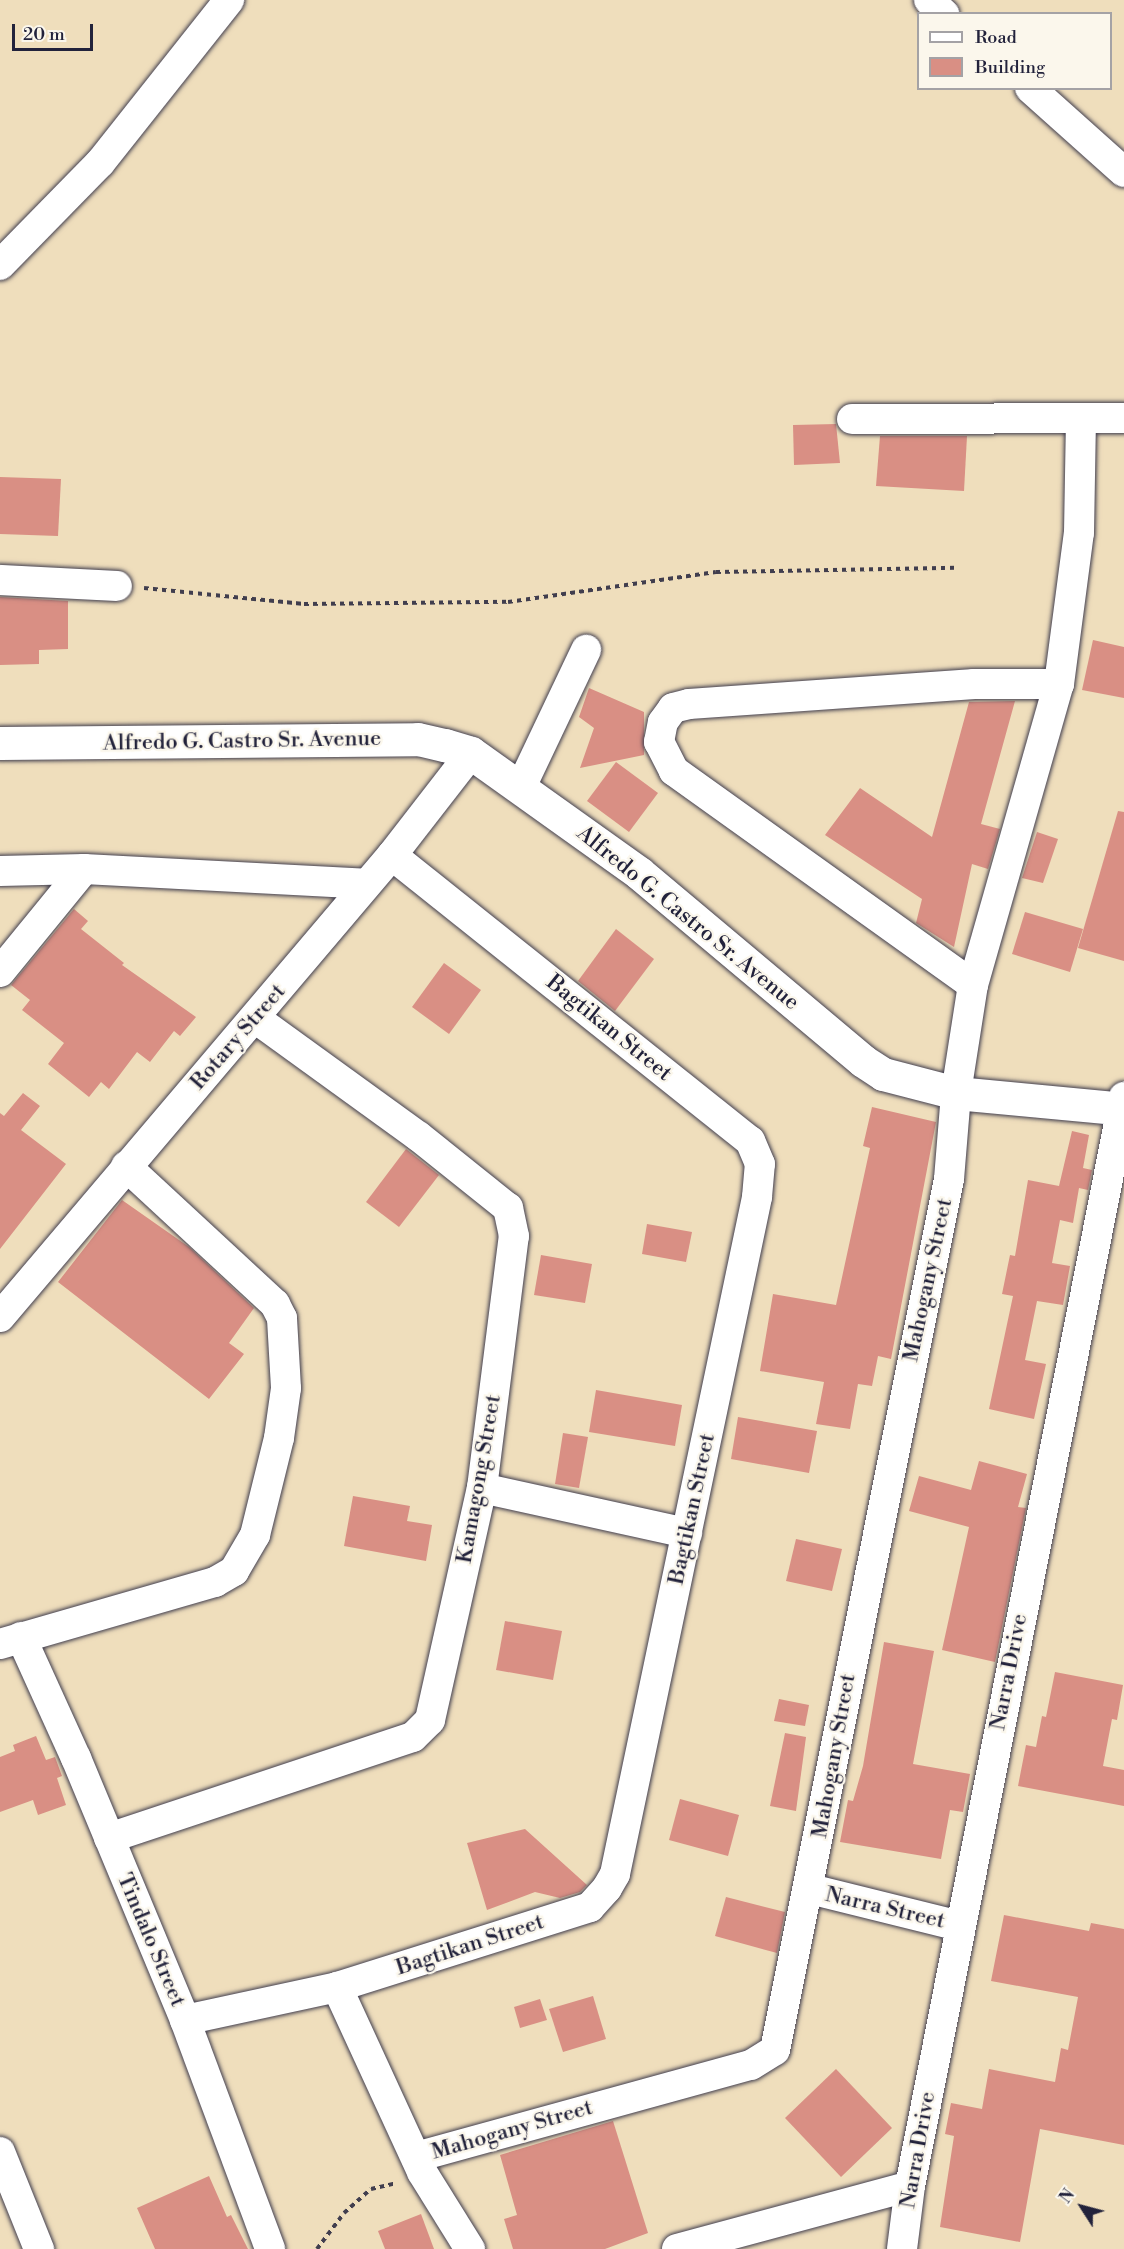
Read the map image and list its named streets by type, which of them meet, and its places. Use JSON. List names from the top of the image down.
{
  "streets": {
    "street": [
      "Alfredo G. Castro Sr. Avenue",
      "Bagtikan Street",
      "Rotary Street",
      "Mahogany Street",
      "Kamagong Street",
      "Narra Drive",
      "Narra Street",
      "Tindalo Street"
    ]
  },
  "crossings": [
    ["Alfredo G. Castro Sr. Avenue", "Rotary Street"],
    ["Alfredo G. Castro Sr. Avenue", "Mahogany Street"],
    ["Alfredo G. Castro Sr. Avenue", "Narra Drive"],
    ["Bagtikan Street", "Rotary Street"],
    ["Bagtikan Street", "Tindalo Street"],
    ["Rotary Street", "Kamagong Street"],
    ["Mahogany Street", "Narra Street"],
    ["Kamagong Street", "Tindalo Street"],
    ["Narra Drive", "Narra Street"]
  ],
  "legend": ["Road", "Building"],
  "scale_bar": "20 m",
  "north": "top left"
}
